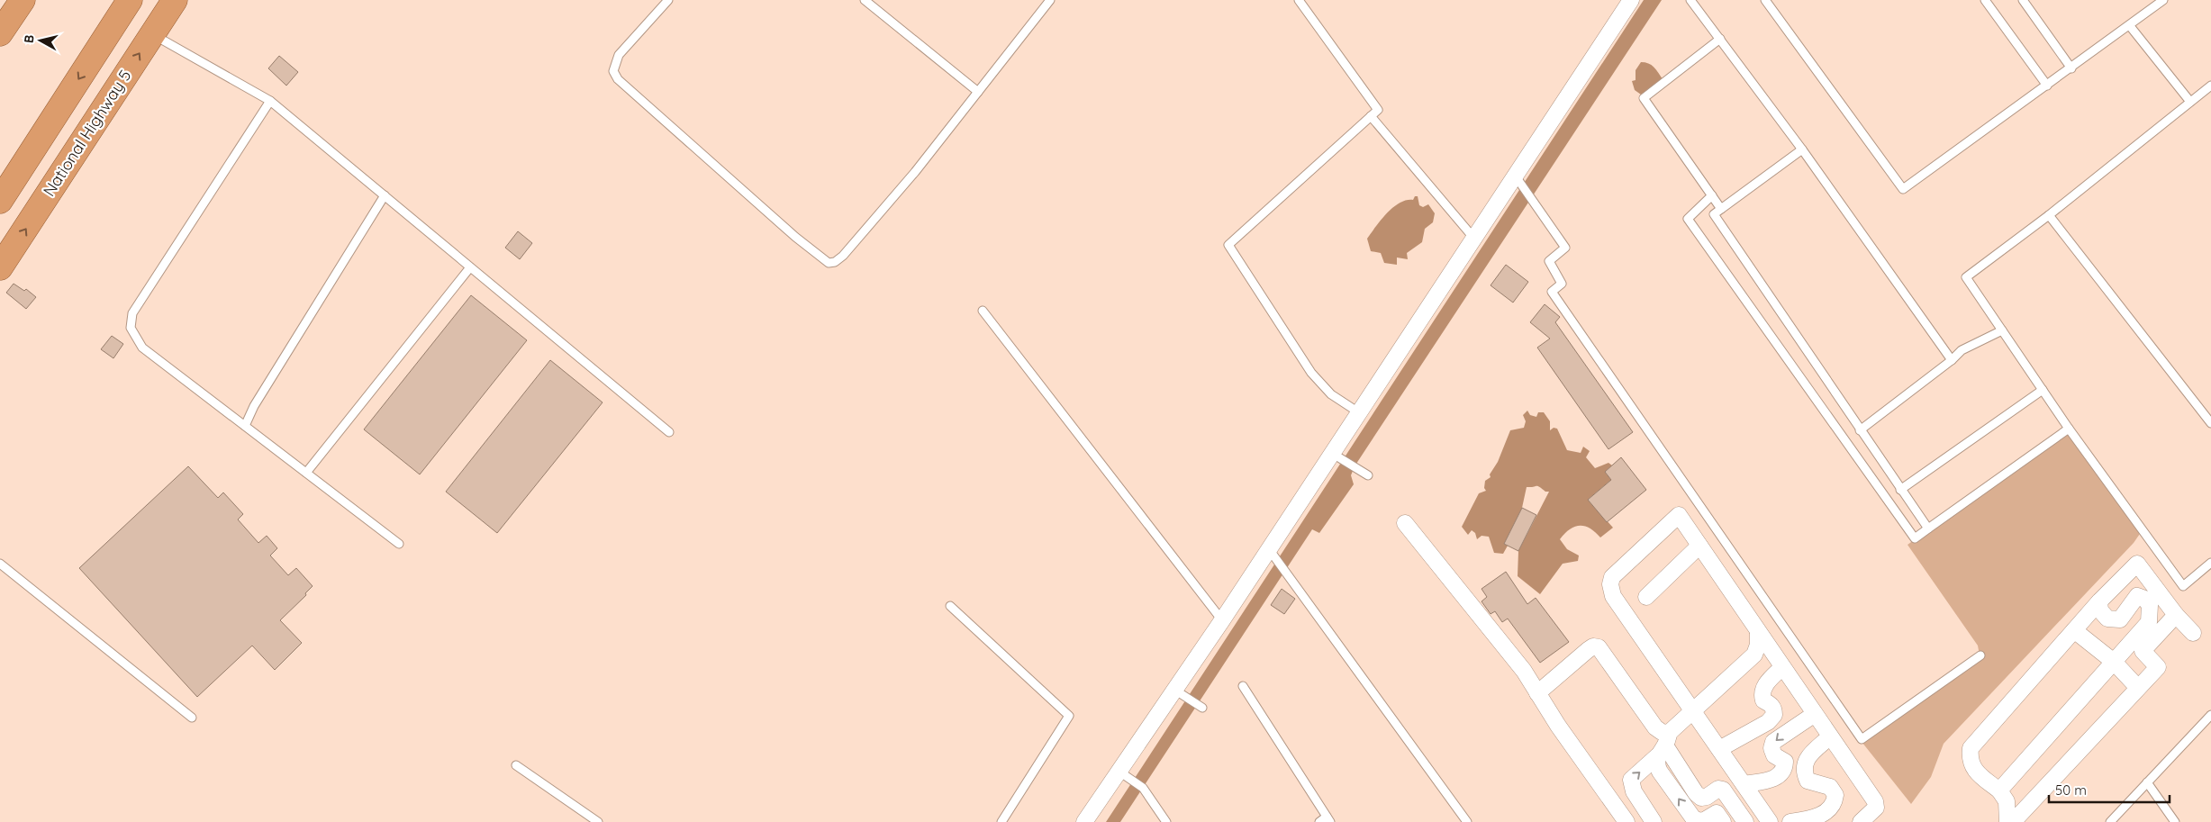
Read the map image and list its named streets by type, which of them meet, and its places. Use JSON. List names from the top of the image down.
{
  "streets": {
    "highway": ["National Highway 5"]
  },
  "scale_bar": "50 m",
  "north": "left"
}
